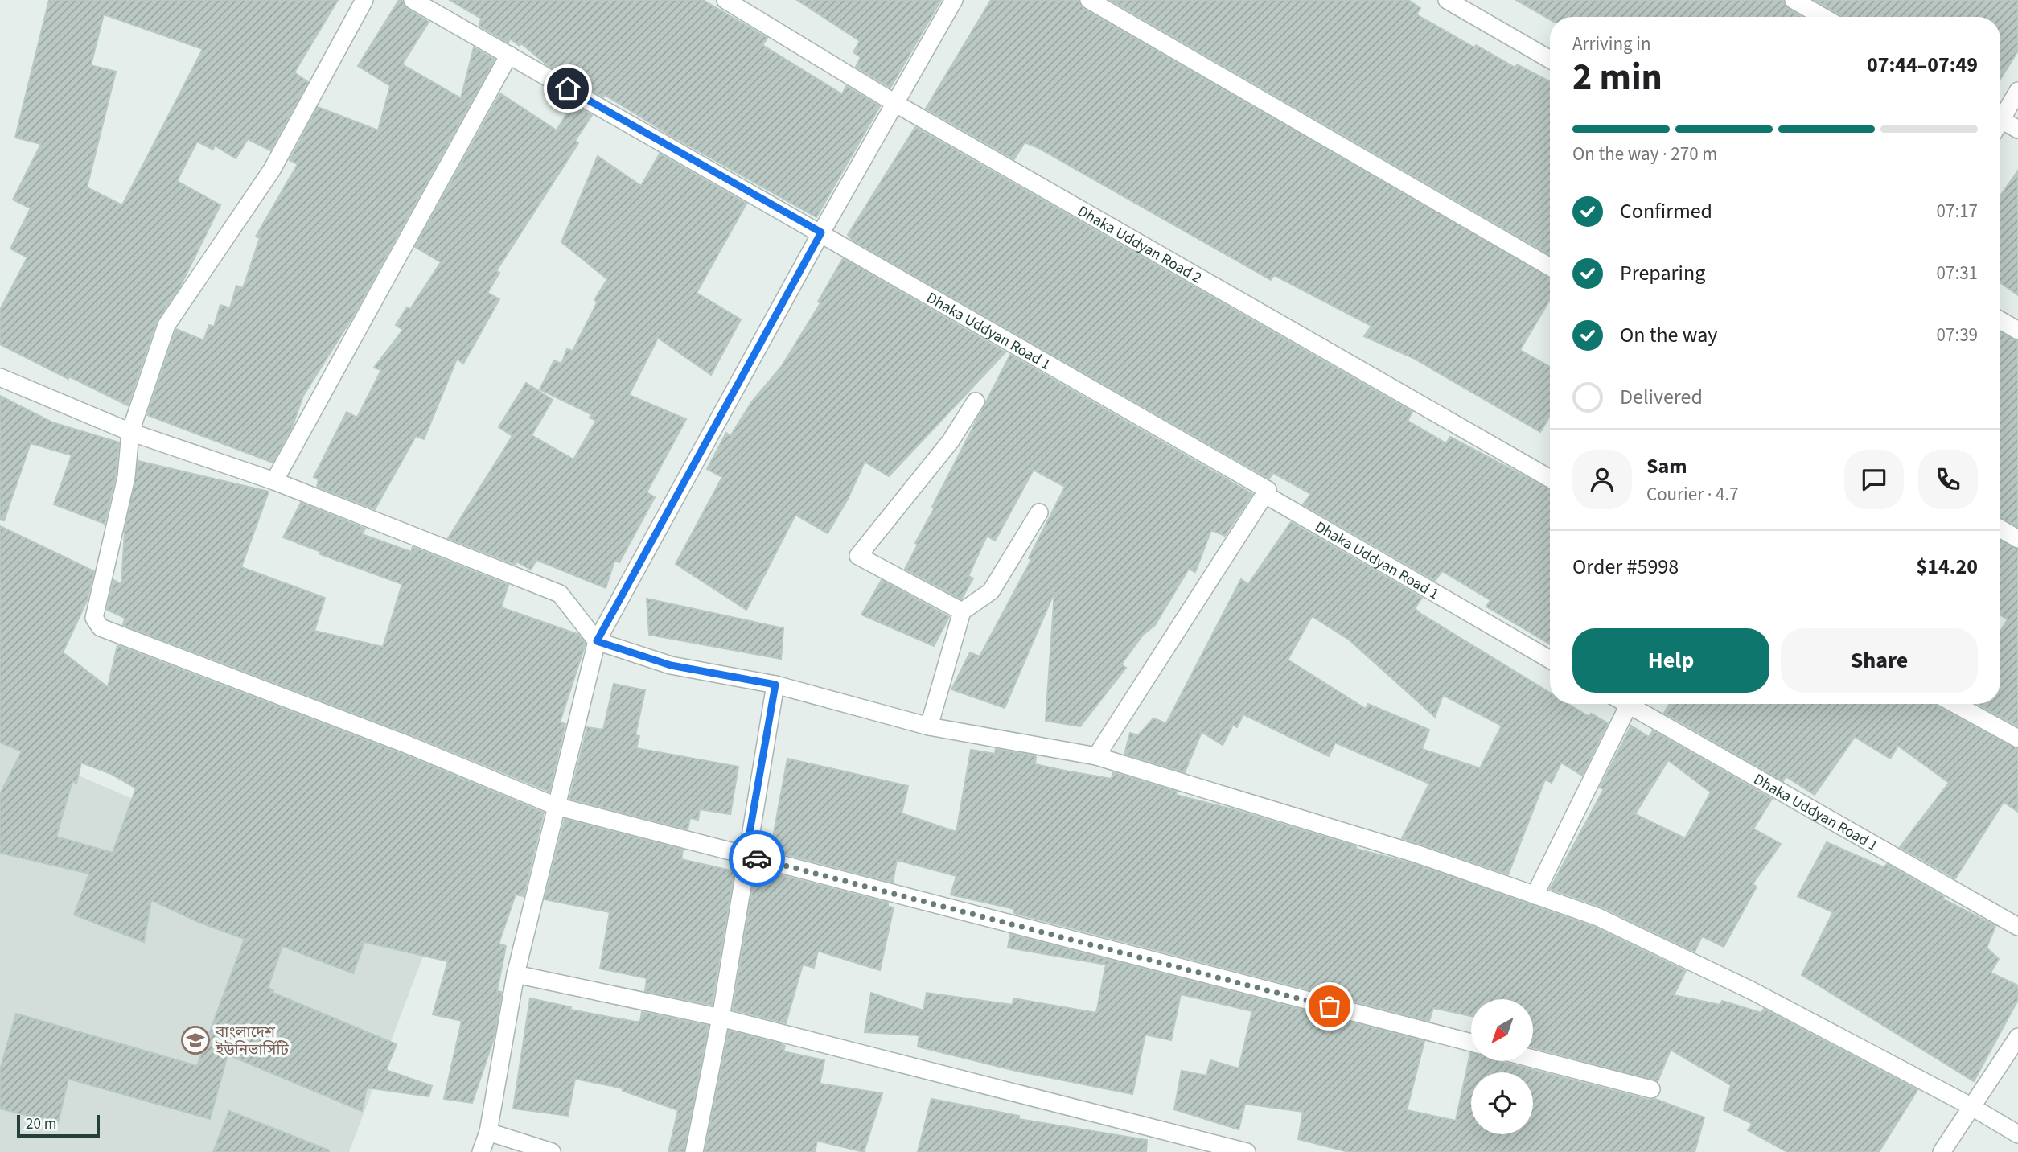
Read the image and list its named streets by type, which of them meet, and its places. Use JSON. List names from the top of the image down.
{
  "streets": {
    "street": ["Dhaka Uddyan Road 2", "Dhaka Uddyan Road 1"]
  },
  "places": {
    "school or university": ["বাংলাদেশ ইউনিভার্সিটি"]
  },
  "scale_bar": "20 m",
  "north": "bottom left",
  "page": {
    "heading": ["2 min", "Arriving in", "07:44–07:49"],
    "panel": [
      "Sam",
      "Courier · 4.7",
      "Order #5998",
      "$14.20"
    ],
    "bar": "On the way · 270 m",
    "list": [
      ["Confirmed", "07:17"],
      ["Preparing", "07:31"],
      ["On the way", "07:39"],
      "Delivered"
    ],
    "buttons": ["Help", "Share"],
    "scale": "20 m"
  }
}
